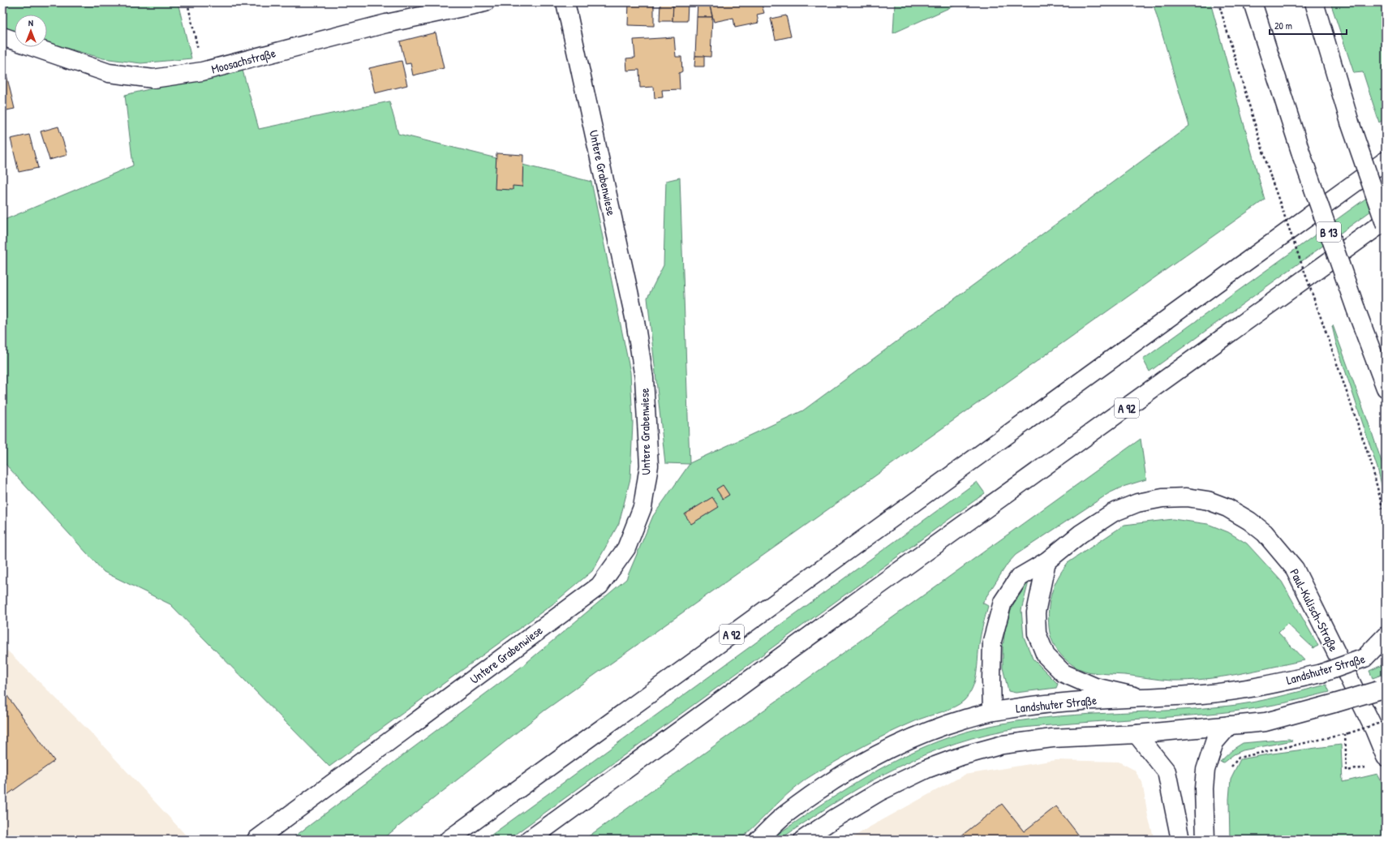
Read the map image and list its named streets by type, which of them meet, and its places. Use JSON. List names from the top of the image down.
{
  "streets": {
    "main road": [
      "Moosachstraße",
      "Untere Grabenwiese",
      "B 13",
      "A 92",
      "Paul-Kulisch-Straße",
      "Landshuter Straße"
    ]
  },
  "crossings": [
    ["Paul-Kulisch-Straße", "Landshuter Straße"]
  ],
  "scale_bar": "20 m",
  "north": "top"
}
